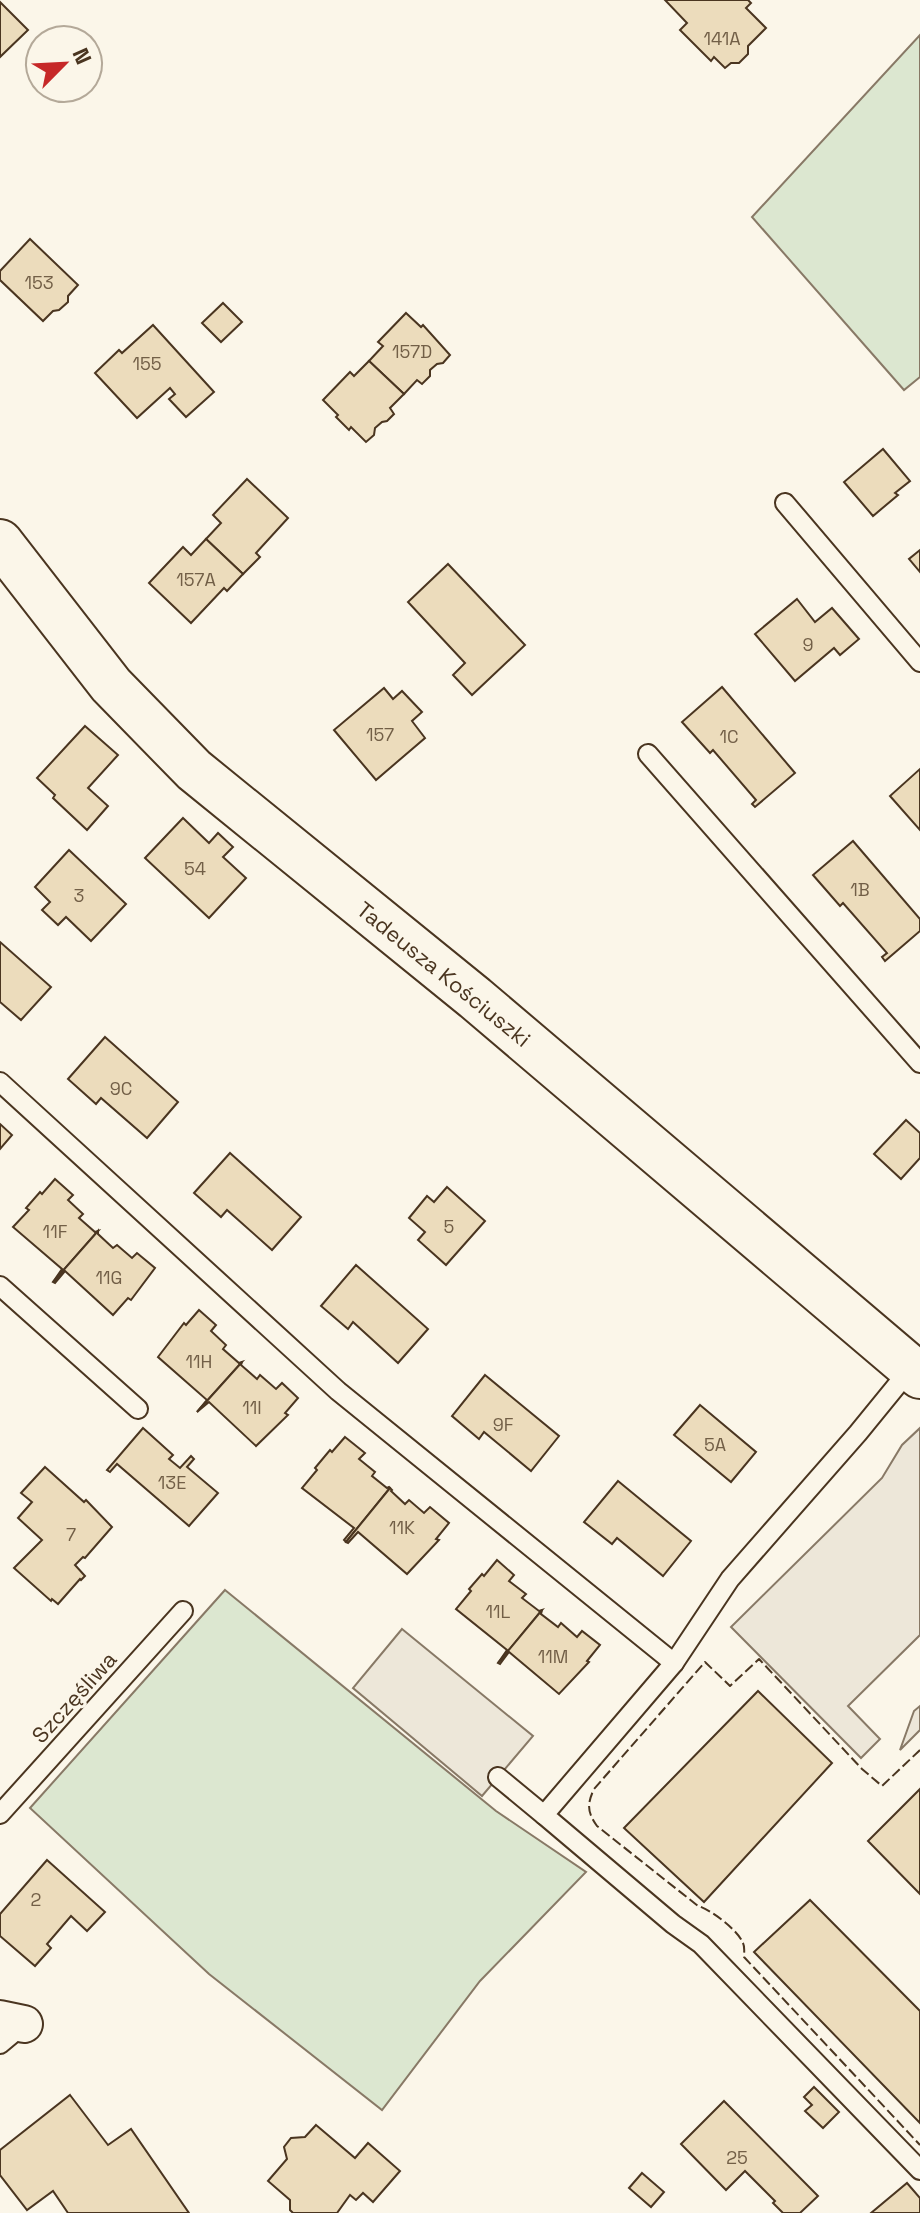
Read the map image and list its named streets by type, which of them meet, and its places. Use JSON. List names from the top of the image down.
{
  "streets": {
    "street": ["Tadeusza Kościuszki"],
    "lane": ["Szczęśliwa"]
  },
  "house_numbers": [
    "141A",
    "153",
    "157D",
    "155",
    "157A",
    "9",
    "157",
    "1C",
    "54",
    "1B",
    "3",
    "9C",
    "5",
    "11F",
    "11G",
    "11H",
    "11I",
    "9F",
    "5A",
    "13E",
    "11K",
    "7",
    "11L",
    "11M",
    "2",
    "25"
  ],
  "north": "top right"
}
